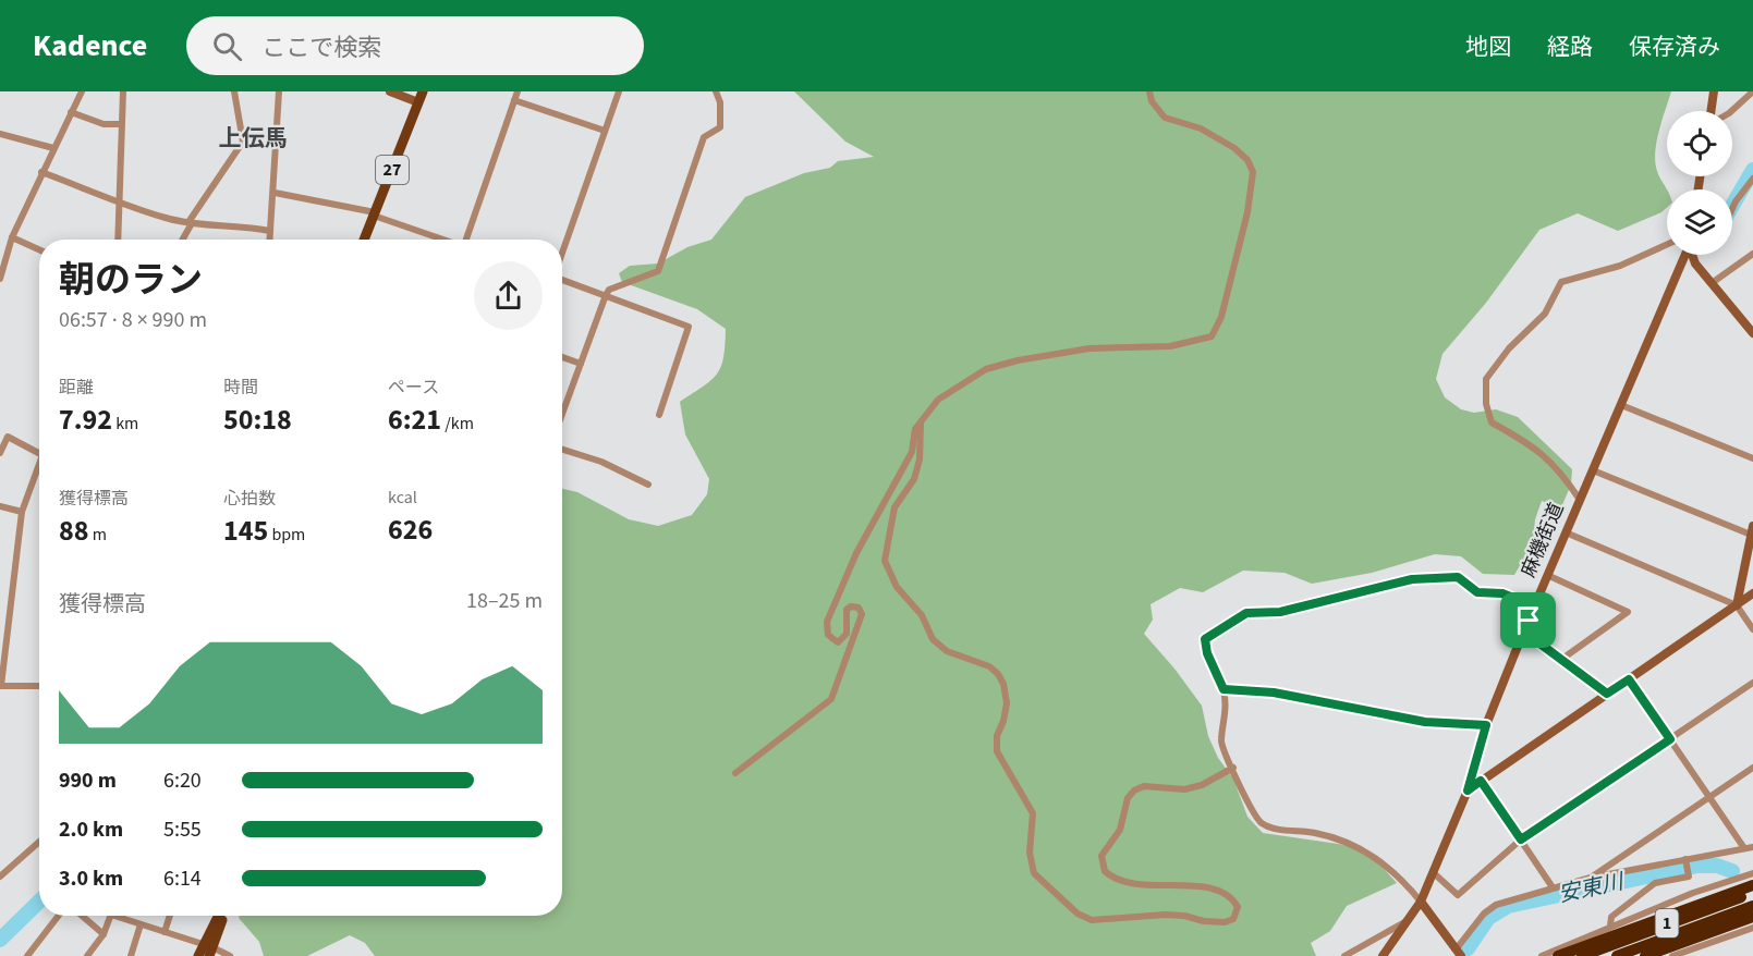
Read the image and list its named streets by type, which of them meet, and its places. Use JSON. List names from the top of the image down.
{
  "streets": {
    "highway": ["1"],
    "main road": ["27"],
    "street": ["麻機街道"]
  },
  "districts": ["上伝馬"],
  "water": ["安東川"],
  "page": {
    "header": "Kadence",
    "search": "ここで検索",
    "nav": ["地図", "経路", "保存済み"],
    "heading": ["朝のラン", "06:57 · 8 × 990 m"],
    "stats": [
      ["距離", "7.92 km"],
      ["時間", "50:18"],
      ["ペース", "6:21 /km"],
      ["獲得標高", "88 m"],
      ["心拍数", "145 bpm"],
      ["kcal", "626"]
    ],
    "chart": ["獲得標高", "18–25 m"],
    "list": [
      {
        "name": "990 m",
        "note": "6:20"
      },
      {
        "name": "2.0 km",
        "note": "5:55"
      },
      {
        "name": "3.0 km",
        "note": "6:14"
      }
    ]
  }
}
